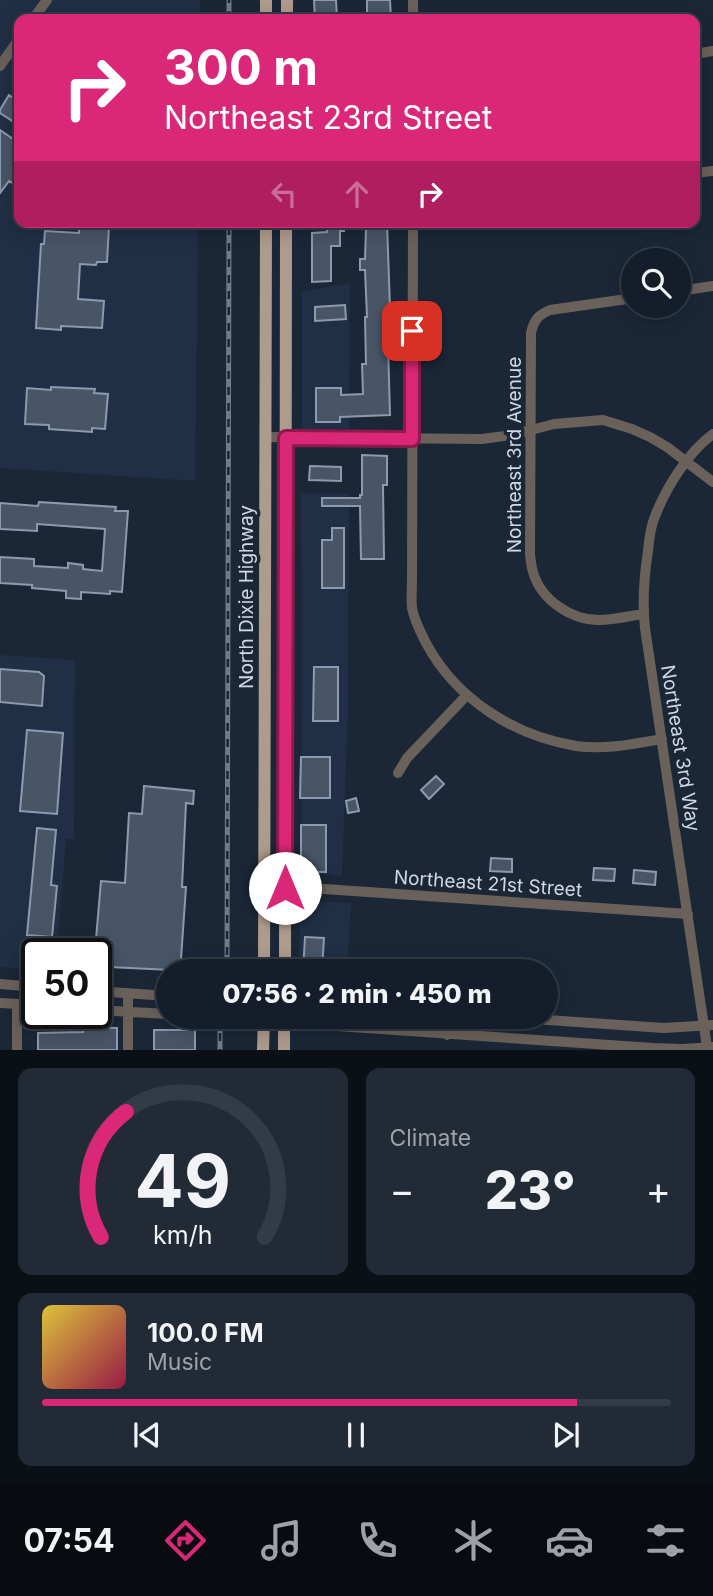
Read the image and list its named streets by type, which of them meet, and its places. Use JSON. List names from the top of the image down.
{
  "streets": {
    "main road": ["North Dixie Highway"],
    "street": ["Northeast 3rd Avenue", "Northeast 3rd Way", "Northeast 21st Street"]
  },
  "crossings": [
    ["Northeast 3rd Avenue", "Northeast 3rd Way"],
    ["North Dixie Highway", "Northeast 21st Street"],
    ["Northeast 3rd Way", "Northeast 21st Street"]
  ],
  "page": {
    "turn": ["300 m", "Northeast 23rd Street"],
    "limit": "50",
    "trip": "07:56 · 2 min · 450 m",
    "tile": "Climate",
    "heat": ["−", "23°", "+"],
    "song": ["100.0 FM", "Music"],
    "tabs": "07:54",
    "gauge": ["49", "km/h"]
  }
}
